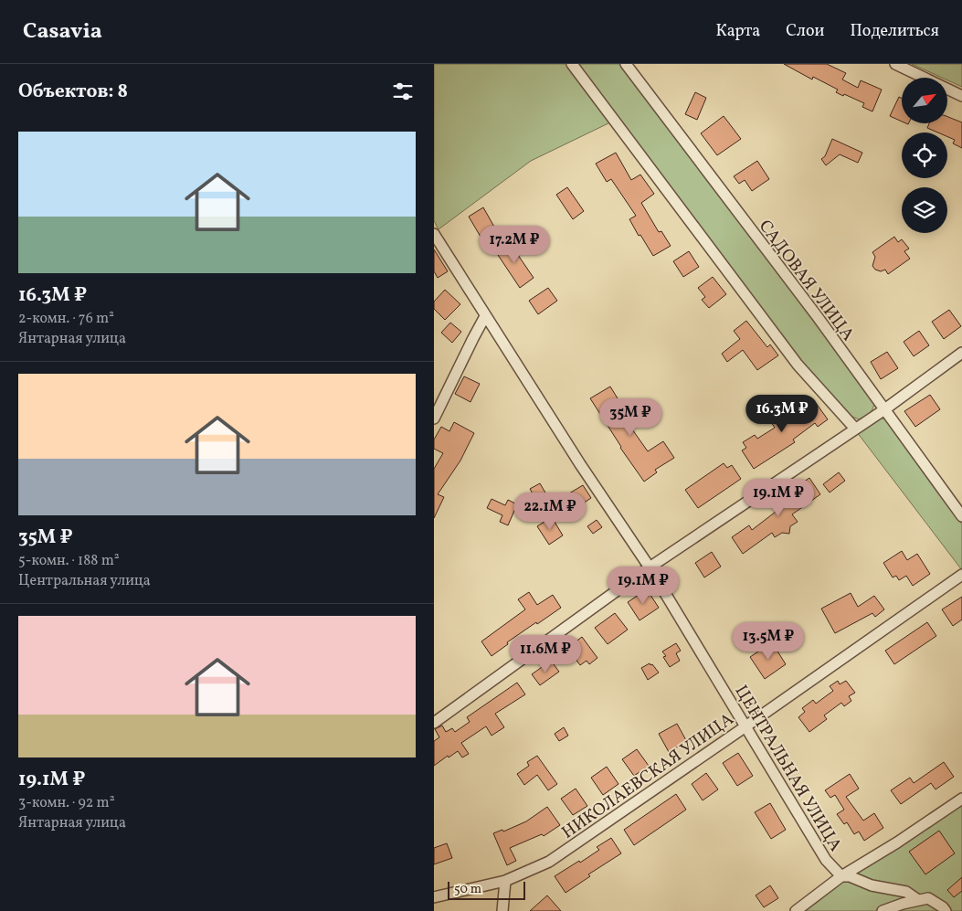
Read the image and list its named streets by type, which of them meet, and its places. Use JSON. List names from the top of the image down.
{
  "streets": {
    "street": ["САДОВАЯ УЛИЦА", "ЦЕНТРАЛЬНАЯ УЛИЦА", "НИКОЛАЕВСКАЯ УЛИЦА"]
  },
  "crossings": [
    ["ЦЕНТРАЛЬНАЯ УЛИЦА", "НИКОЛАЕВСКАЯ УЛИЦА"]
  ],
  "scale_bar": "50 m",
  "north": "top right",
  "page": {
    "header": "Casavia",
    "nav": ["Карта", "Слои", "Поделиться"],
    "heading": "Объектов: 8",
    "list": [
      {
        "name": "16.3M ₽",
        "note": "2-комн. · 76 m² · Янтарная улица"
      },
      {
        "name": "35M ₽",
        "note": "5-комн. · 188 m² · Центральная улица"
      },
      {
        "name": "19.1M ₽",
        "note": "3-комн. · 92 m² · Янтарная улица"
      }
    ],
    "price": [
      "17.2M ₽",
      "16.3M ₽",
      "35M ₽",
      "19.1M ₽",
      "22.1M ₽",
      "19.1M ₽",
      "13.5M ₽",
      "11.6M ₽"
    ],
    "scale": "50 m"
  }
}
